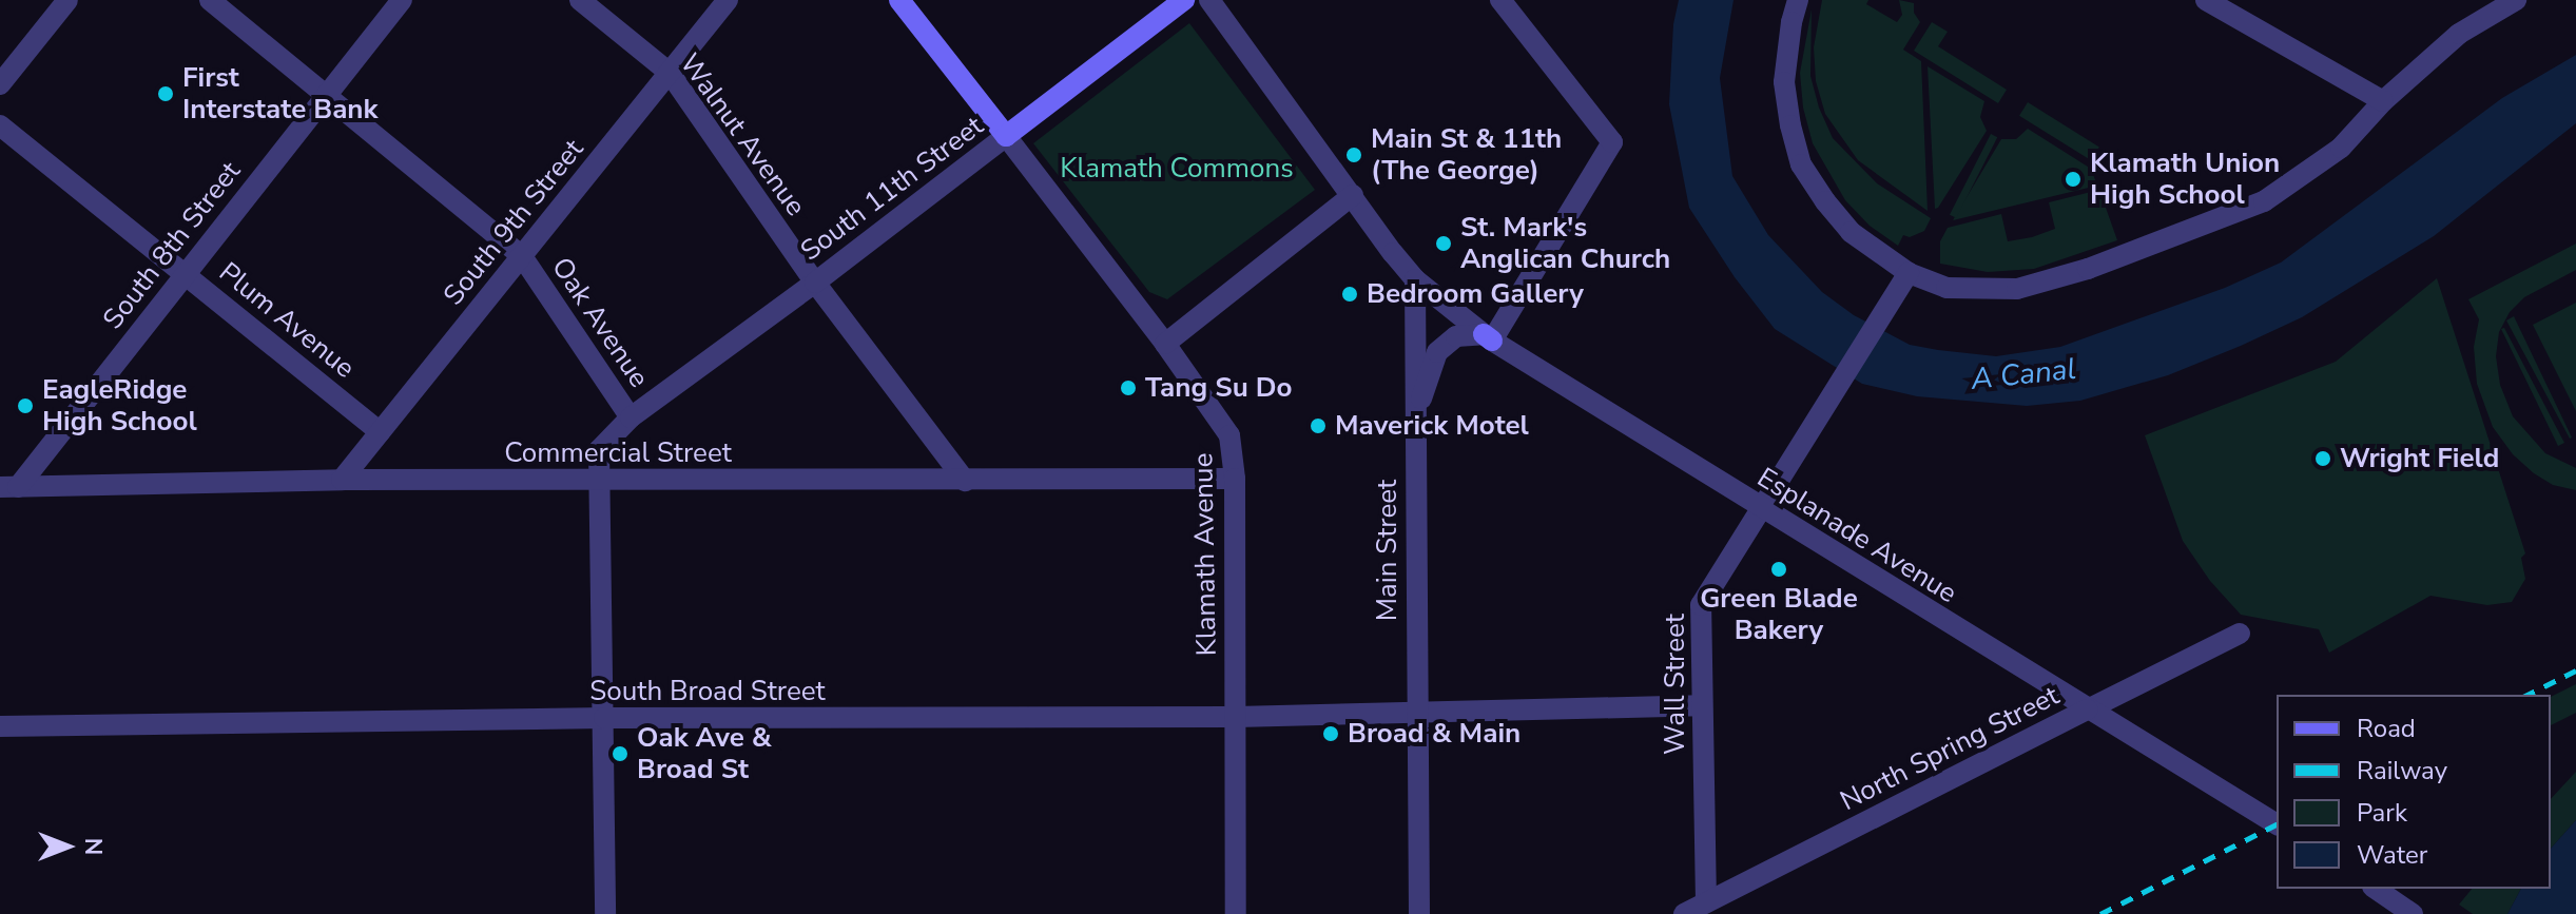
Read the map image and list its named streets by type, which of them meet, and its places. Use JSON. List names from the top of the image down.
{
  "streets": {
    "main road": ["South 11th Street", "Klamath Avenue"],
    "street": [
      "Walnut Avenue",
      "South 9th Street",
      "South 8th Street",
      "Plum Avenue",
      "Oak Avenue",
      "Commercial Street",
      "Esplanade Avenue",
      "Main Street",
      "Wall Street",
      "South Broad Street",
      "North Spring Street"
    ]
  },
  "crossings": [
    ["Walnut Avenue", "South 11th Street"],
    ["Walnut Avenue", "South 9th Street"],
    ["Walnut Avenue", "Commercial Street"],
    ["South 11th Street", "Oak Avenue"],
    ["South 11th Street", "Klamath Avenue"],
    ["South 9th Street", "Plum Avenue"],
    ["South 9th Street", "Oak Avenue"],
    ["South 9th Street", "Commercial Street"],
    ["South 8th Street", "Plum Avenue"],
    ["South 8th Street", "Oak Avenue"],
    ["South 8th Street", "Commercial Street"],
    ["Oak Avenue", "Commercial Street"],
    ["Oak Avenue", "South Broad Street"],
    ["Commercial Street", "Klamath Avenue"],
    ["Esplanade Avenue", "Main Street"],
    ["Esplanade Avenue", "Wall Street"],
    ["Esplanade Avenue", "North Spring Street"],
    ["Main Street", "South Broad Street"],
    ["Klamath Avenue", "South Broad Street"],
    ["Wall Street", "South Broad Street"],
    ["Wall Street", "North Spring Street"]
  ],
  "water": ["A Canal"],
  "parks": ["Klamath Commons"],
  "places": [
    "First Interstate Bank",
    "Main St & 11th (The George)",
    "Klamath Union High School",
    "St. Mark's Anglican Church",
    "Bedroom Gallery",
    "Tang Su Do",
    "EagleRidge High School",
    "Maverick Motel",
    "Wright Field",
    "Green Blade Bakery",
    "Broad & Main",
    "Oak Ave & Broad St"
  ],
  "legend": [
    "Road",
    "Railway",
    "Park",
    "Water"
  ],
  "north": "right"
}
